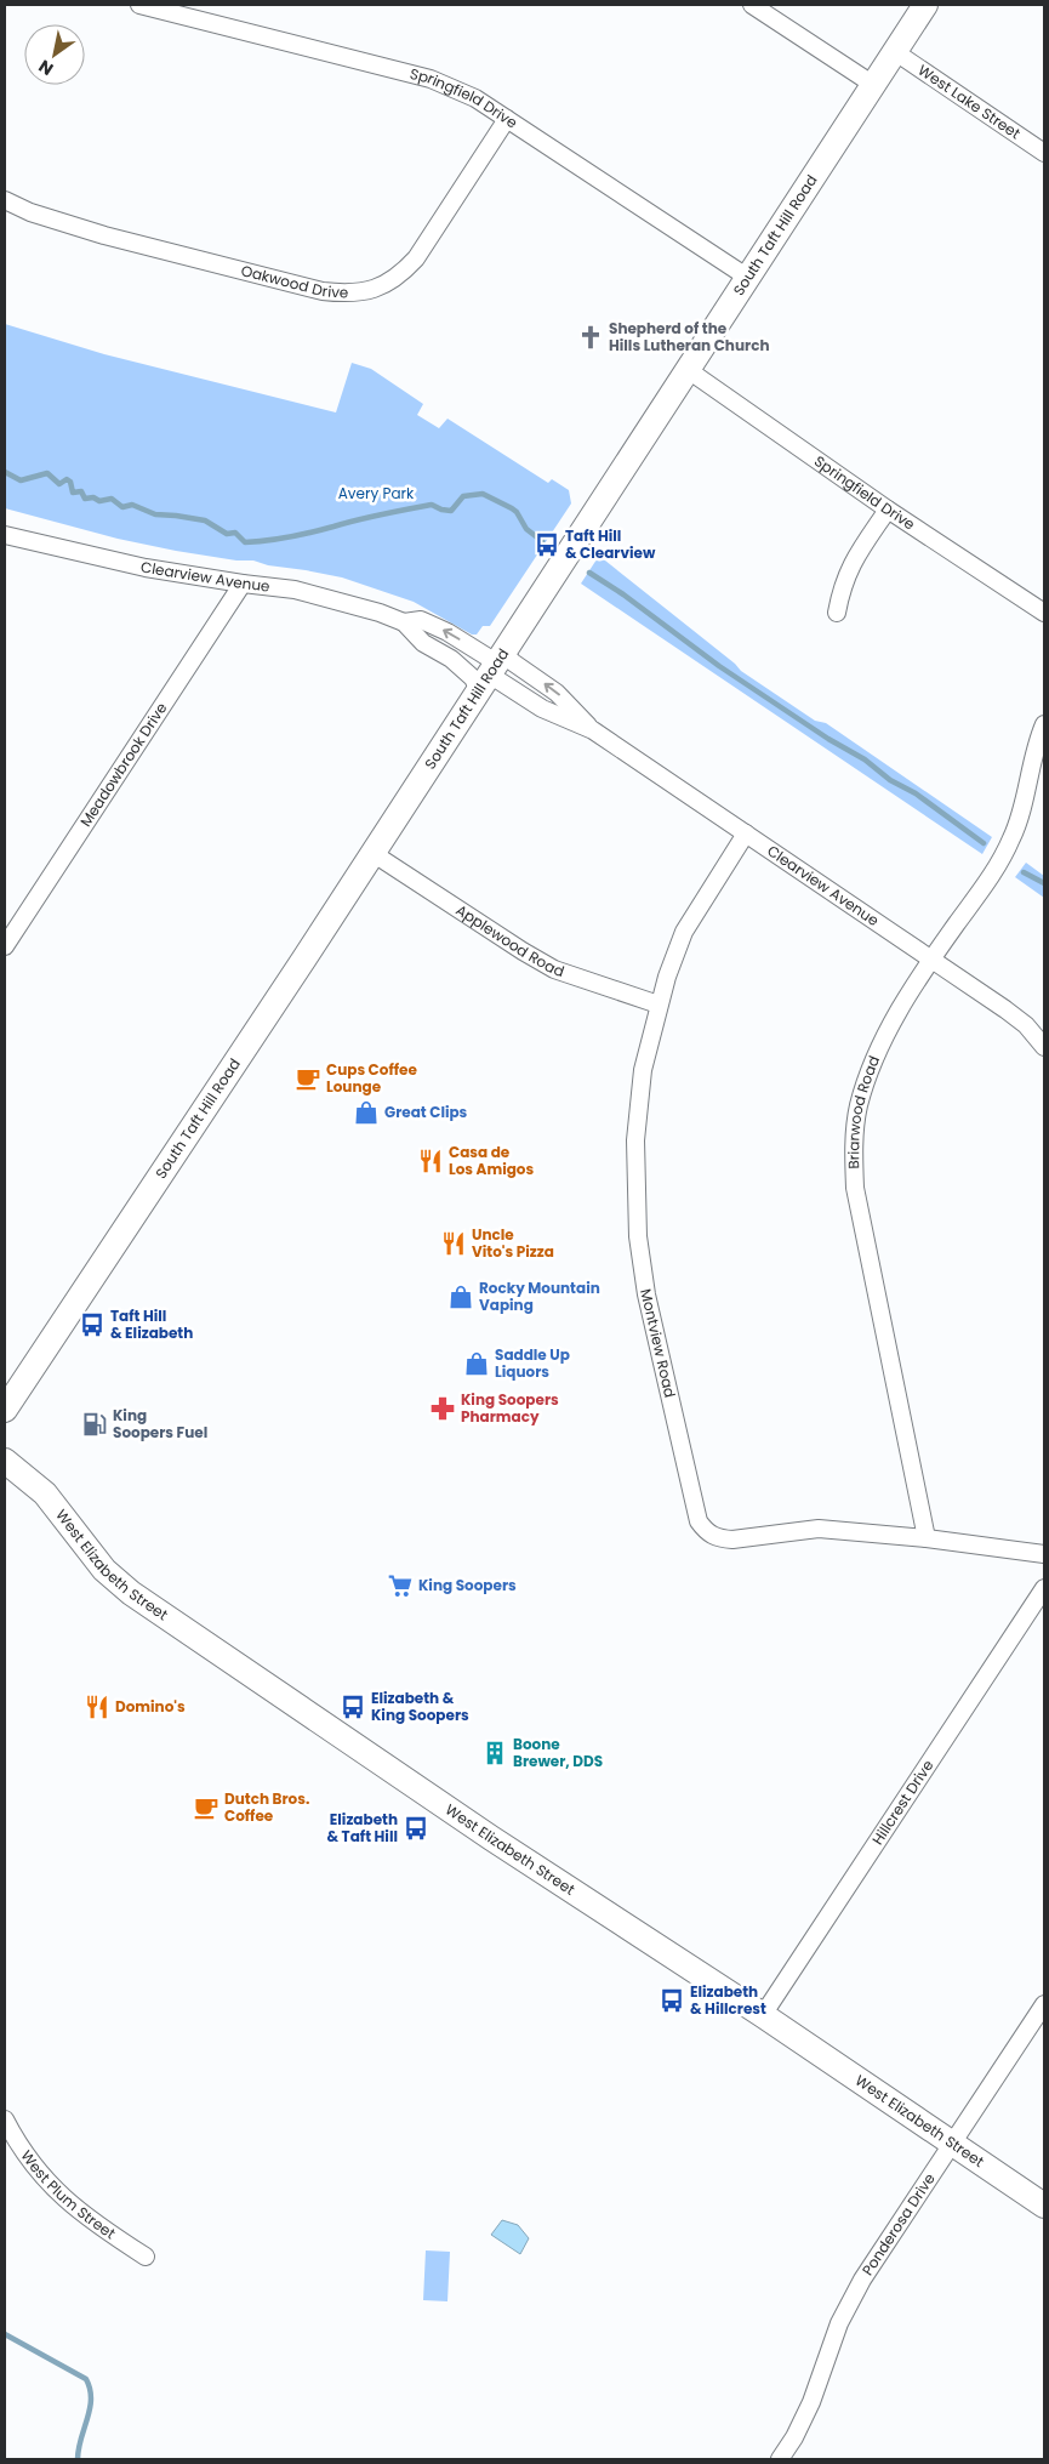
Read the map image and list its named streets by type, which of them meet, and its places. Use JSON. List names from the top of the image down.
{
  "streets": {
    "main road": ["South Taft Hill Road", "West Elizabeth Street"],
    "street": [
      "Springfield Drive",
      "West Lake Street",
      "Oakwood Drive",
      "Clearview Avenue",
      "Meadowbrook Drive",
      "Applewood Road",
      "Briarwood Road",
      "Montview Road",
      "Hillcrest Drive",
      "West Plum Street",
      "Ponderosa Drive"
    ]
  },
  "crossings": [
    ["Springfield Drive", "South Taft Hill Road"],
    ["Springfield Drive", "Oakwood Drive"],
    ["West Lake Street", "South Taft Hill Road"],
    ["South Taft Hill Road", "Clearview Avenue"],
    ["South Taft Hill Road", "Applewood Road"],
    ["Clearview Avenue", "Meadowbrook Drive"],
    ["Clearview Avenue", "Briarwood Road"],
    ["Clearview Avenue", "Montview Road"],
    ["Applewood Road", "Montview Road"],
    ["Briarwood Road", "Montview Road"],
    ["West Elizabeth Street", "Hillcrest Drive"],
    ["West Elizabeth Street", "Ponderosa Drive"]
  ],
  "parks": ["Avery Park"],
  "places": {
    "church": ["Shepherd of the Hills Lutheran Church"],
    "bus stop": [
      "Taft Hill & Clearview",
      "Taft Hill & Elizabeth",
      "Elizabeth & King Soopers",
      "Elizabeth & Taft Hill",
      "Elizabeth & Hillcrest"
    ],
    "cafe": ["Cups Coffee Lounge", "Dutch Bros. Coffee"],
    "shop": ["Great Clips", "Rocky Mountain Vaping", "Saddle Up Liquors"],
    "restaurant": ["Casa de Los Amigos", "Uncle Vito's Pizza", "Domino's"],
    "pharmacy": ["King Soopers Pharmacy"],
    "fuel station": ["King Soopers Fuel"],
    "supermarket": ["King Soopers"],
    "building": ["Boone Brewer, DDS"]
  },
  "north": "bottom left"
}
